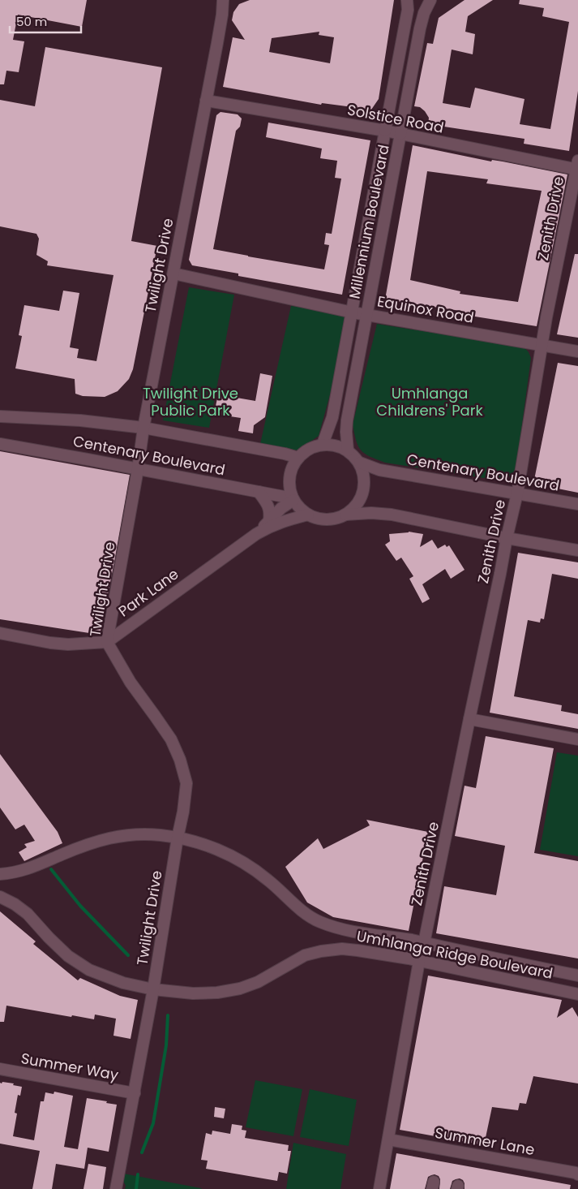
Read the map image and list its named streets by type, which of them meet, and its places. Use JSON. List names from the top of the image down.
{
  "streets": {
    "street": [
      "Solstice Road",
      "Zenith Drive",
      "Millennium Boulevard",
      "Twilight Drive",
      "Equinox Road",
      "Centenary Boulevard",
      "Park Lane",
      "Umhlanga Ridge Boulevard",
      "Summer Way",
      "Summer Lane"
    ]
  },
  "crossings": [
    ["Solstice Road", "Zenith Drive"],
    ["Solstice Road", "Millennium Boulevard"],
    ["Solstice Road", "Twilight Drive"],
    ["Zenith Drive", "Equinox Road"],
    ["Zenith Drive", "Centenary Boulevard"],
    ["Zenith Drive", "Umhlanga Ridge Boulevard"],
    ["Millennium Boulevard", "Equinox Road"],
    ["Millennium Boulevard", "Centenary Boulevard"],
    ["Millennium Boulevard", "Park Lane"],
    ["Twilight Drive", "Equinox Road"],
    ["Twilight Drive", "Centenary Boulevard"],
    ["Twilight Drive", "Park Lane"],
    ["Twilight Drive", "Umhlanga Ridge Boulevard"],
    ["Twilight Drive", "Summer Way"],
    ["Centenary Boulevard", "Park Lane"]
  ],
  "parks": ["Twilight Drive Public Park", "Umhlanga Childrens' Park"],
  "scale_bar": "50 m"
}
